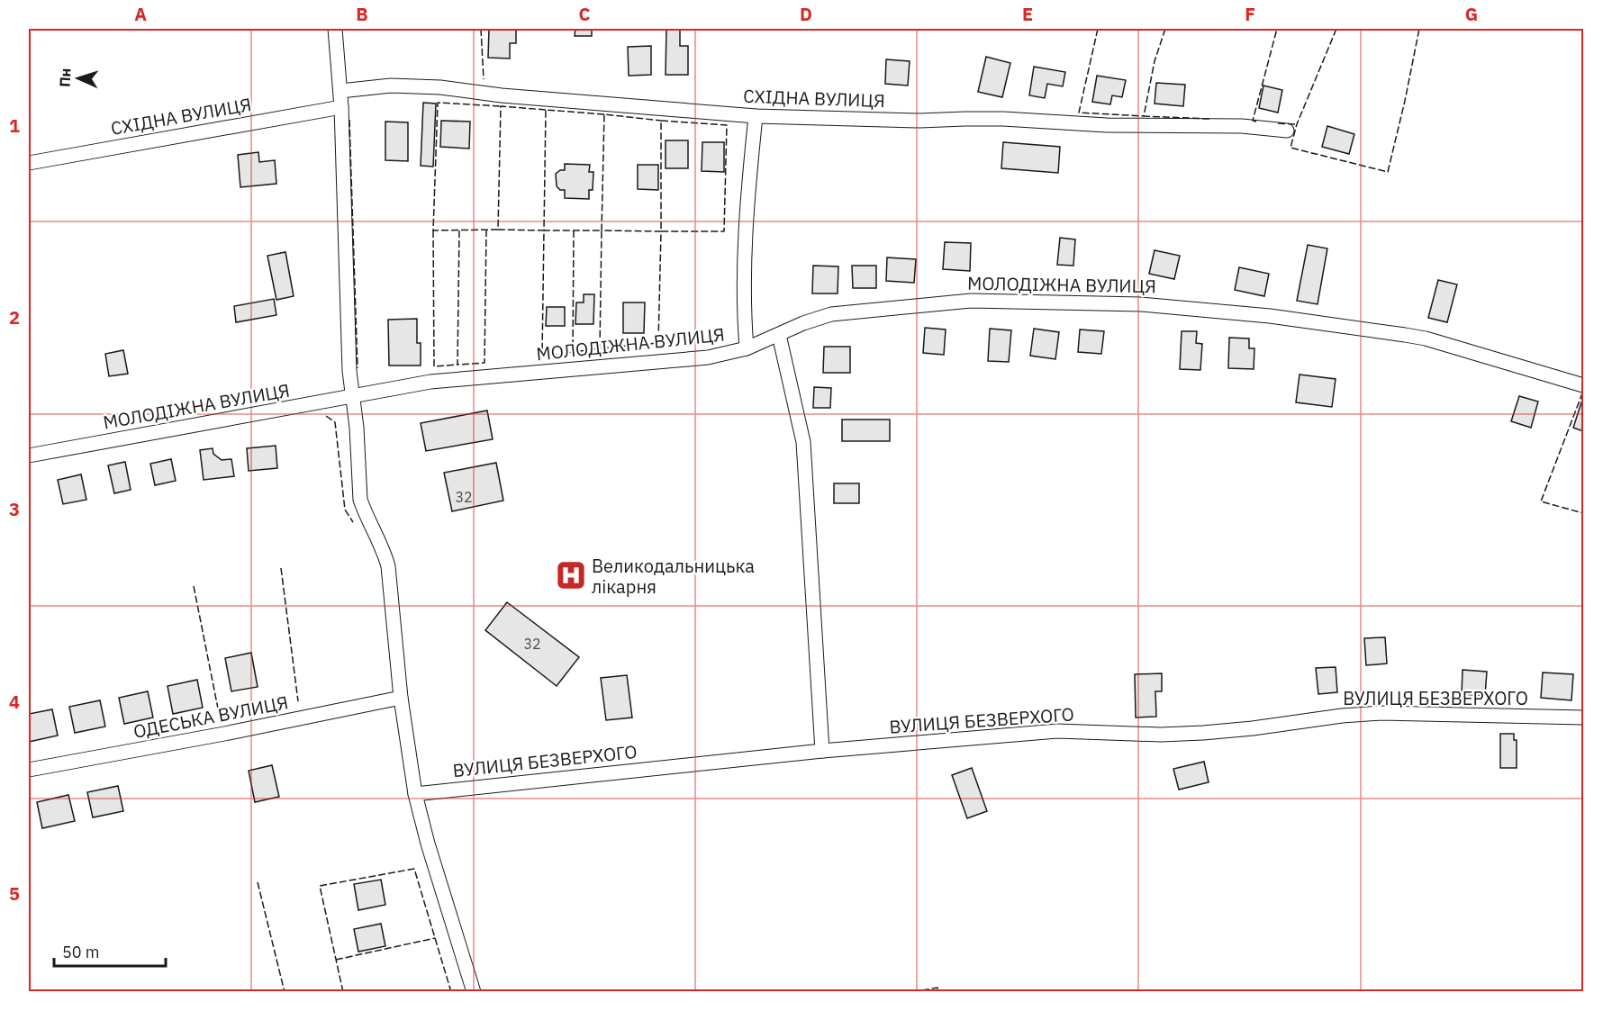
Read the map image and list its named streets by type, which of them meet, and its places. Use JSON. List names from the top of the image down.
{
  "streets": {
    "street": [
      "СХІДНА ВУЛИЦЯ",
      "МОЛОДІЖНА ВУЛИЦЯ",
      "ВУЛИЦЯ БЕЗВЕРХОГО",
      "ОДЕСЬКА ВУЛИЦЯ"
    ]
  },
  "places": {
    "hospital": ["Великодальницька лікарня"]
  },
  "house_numbers": ["32", "32"],
  "scale_bar": "50 m",
  "north": "left",
  "grid": {
    "columns": [
      "A",
      "B",
      "C",
      "D",
      "E",
      "F",
      "G"
    ],
    "rows": [
      "1",
      "2",
      "3",
      "4",
      "5"
    ]
  }
}
